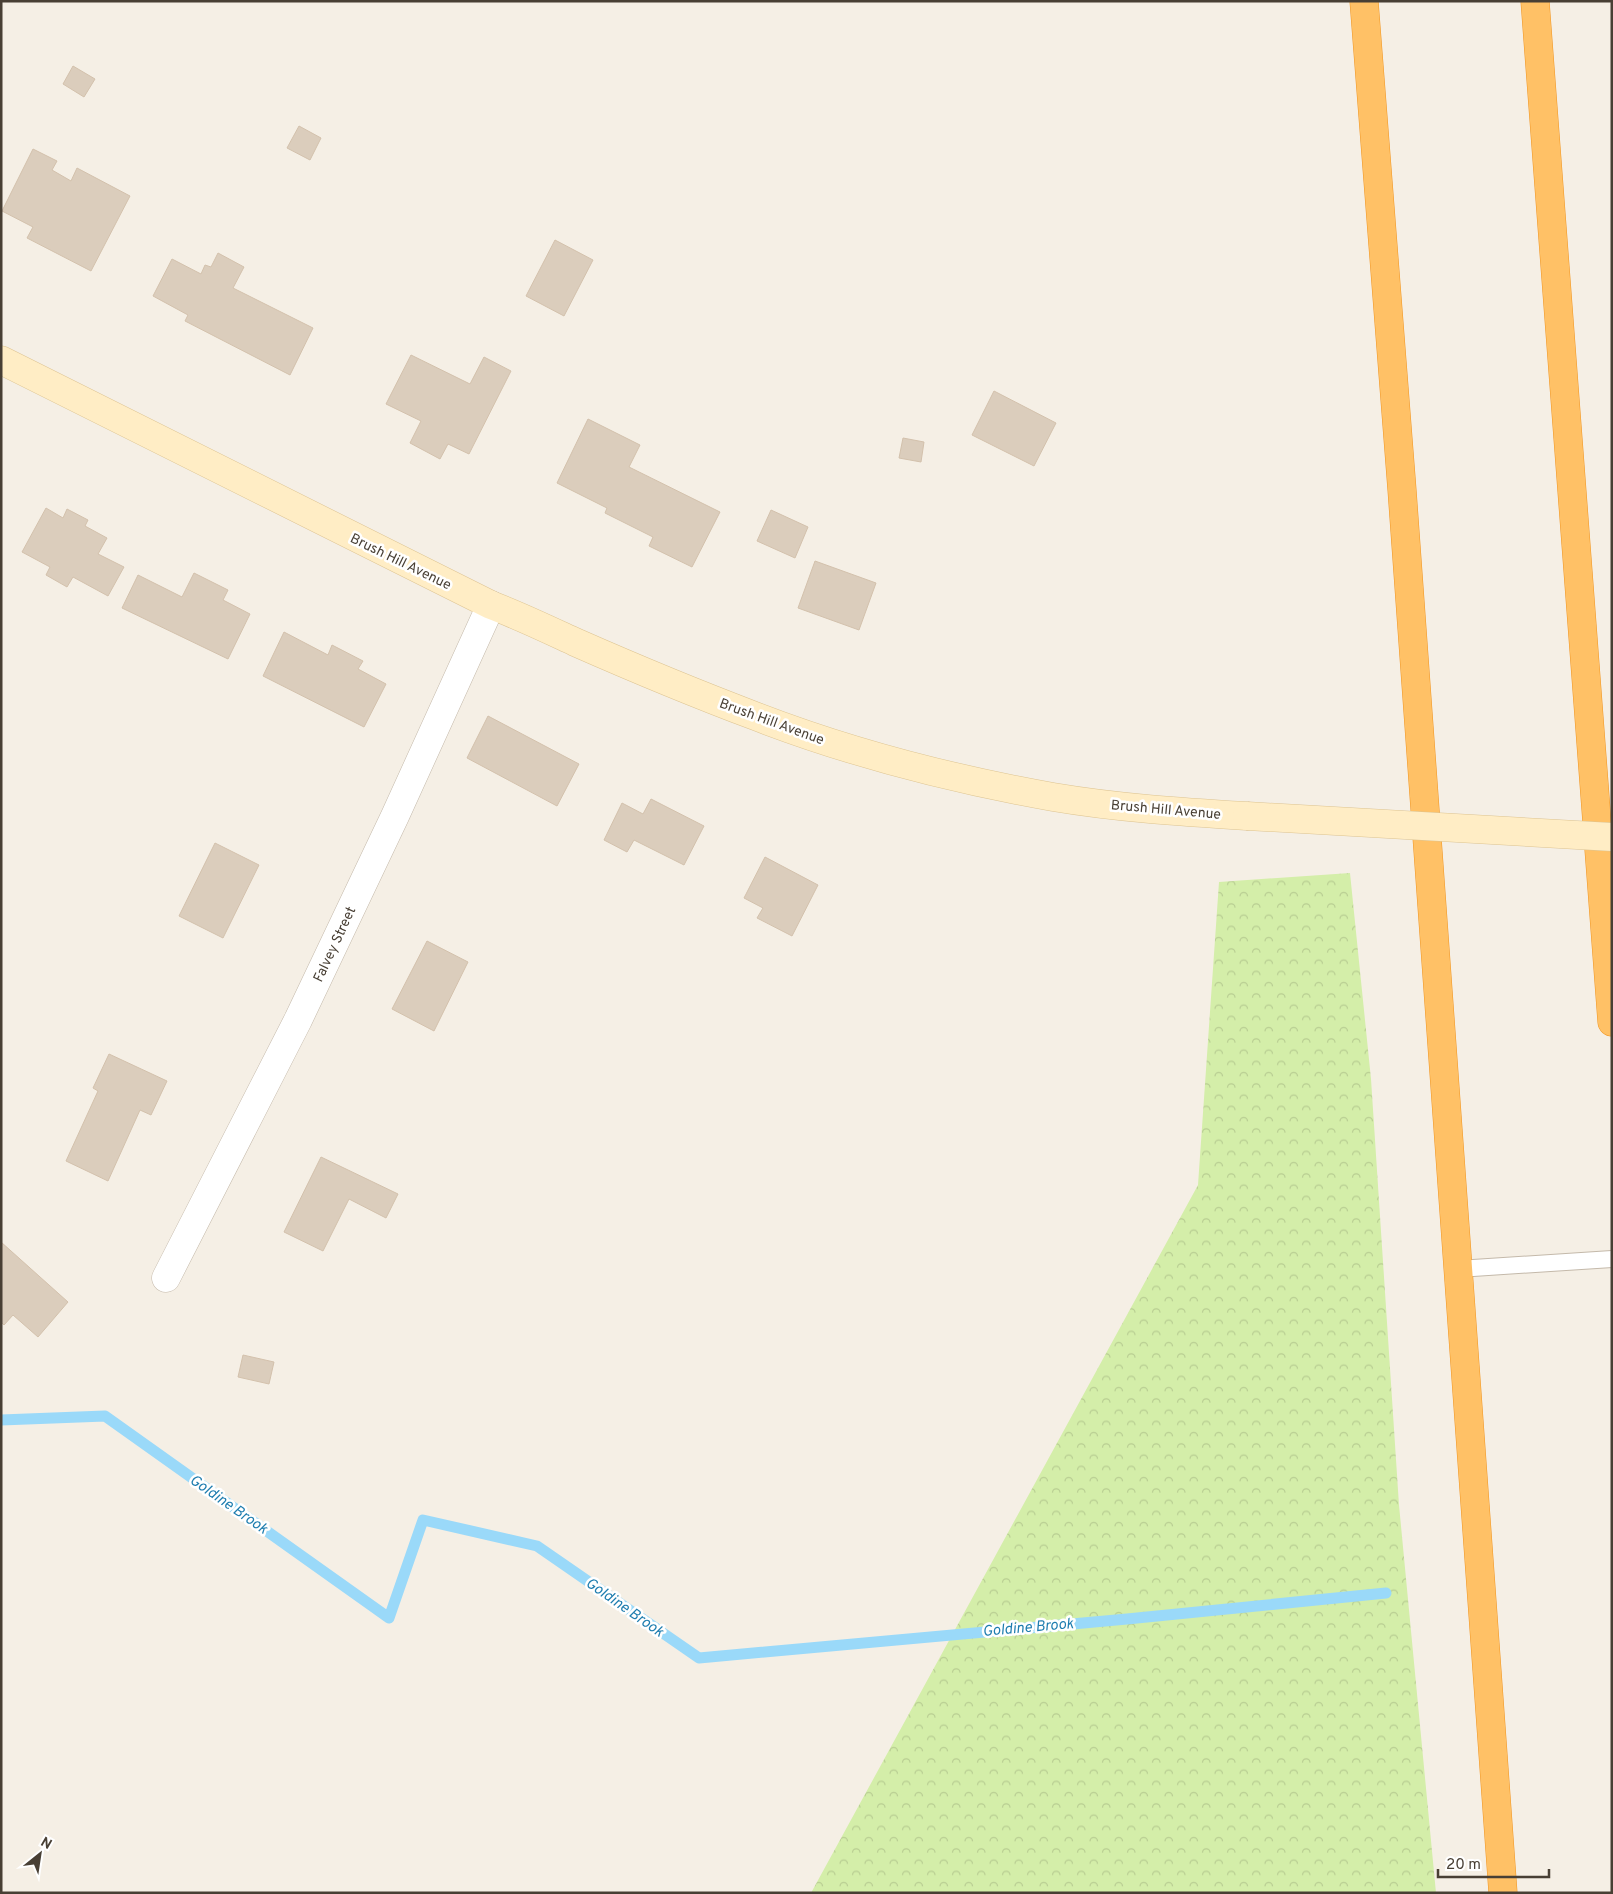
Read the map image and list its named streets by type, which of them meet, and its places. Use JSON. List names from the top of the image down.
{
  "streets": {
    "street": ["Brush Hill Avenue", "Falvey Street"]
  },
  "crossings": [
    ["Brush Hill Avenue", "Falvey Street"]
  ],
  "water": ["Goldine Brook"],
  "scale_bar": "20 m",
  "north": "top right"
}
